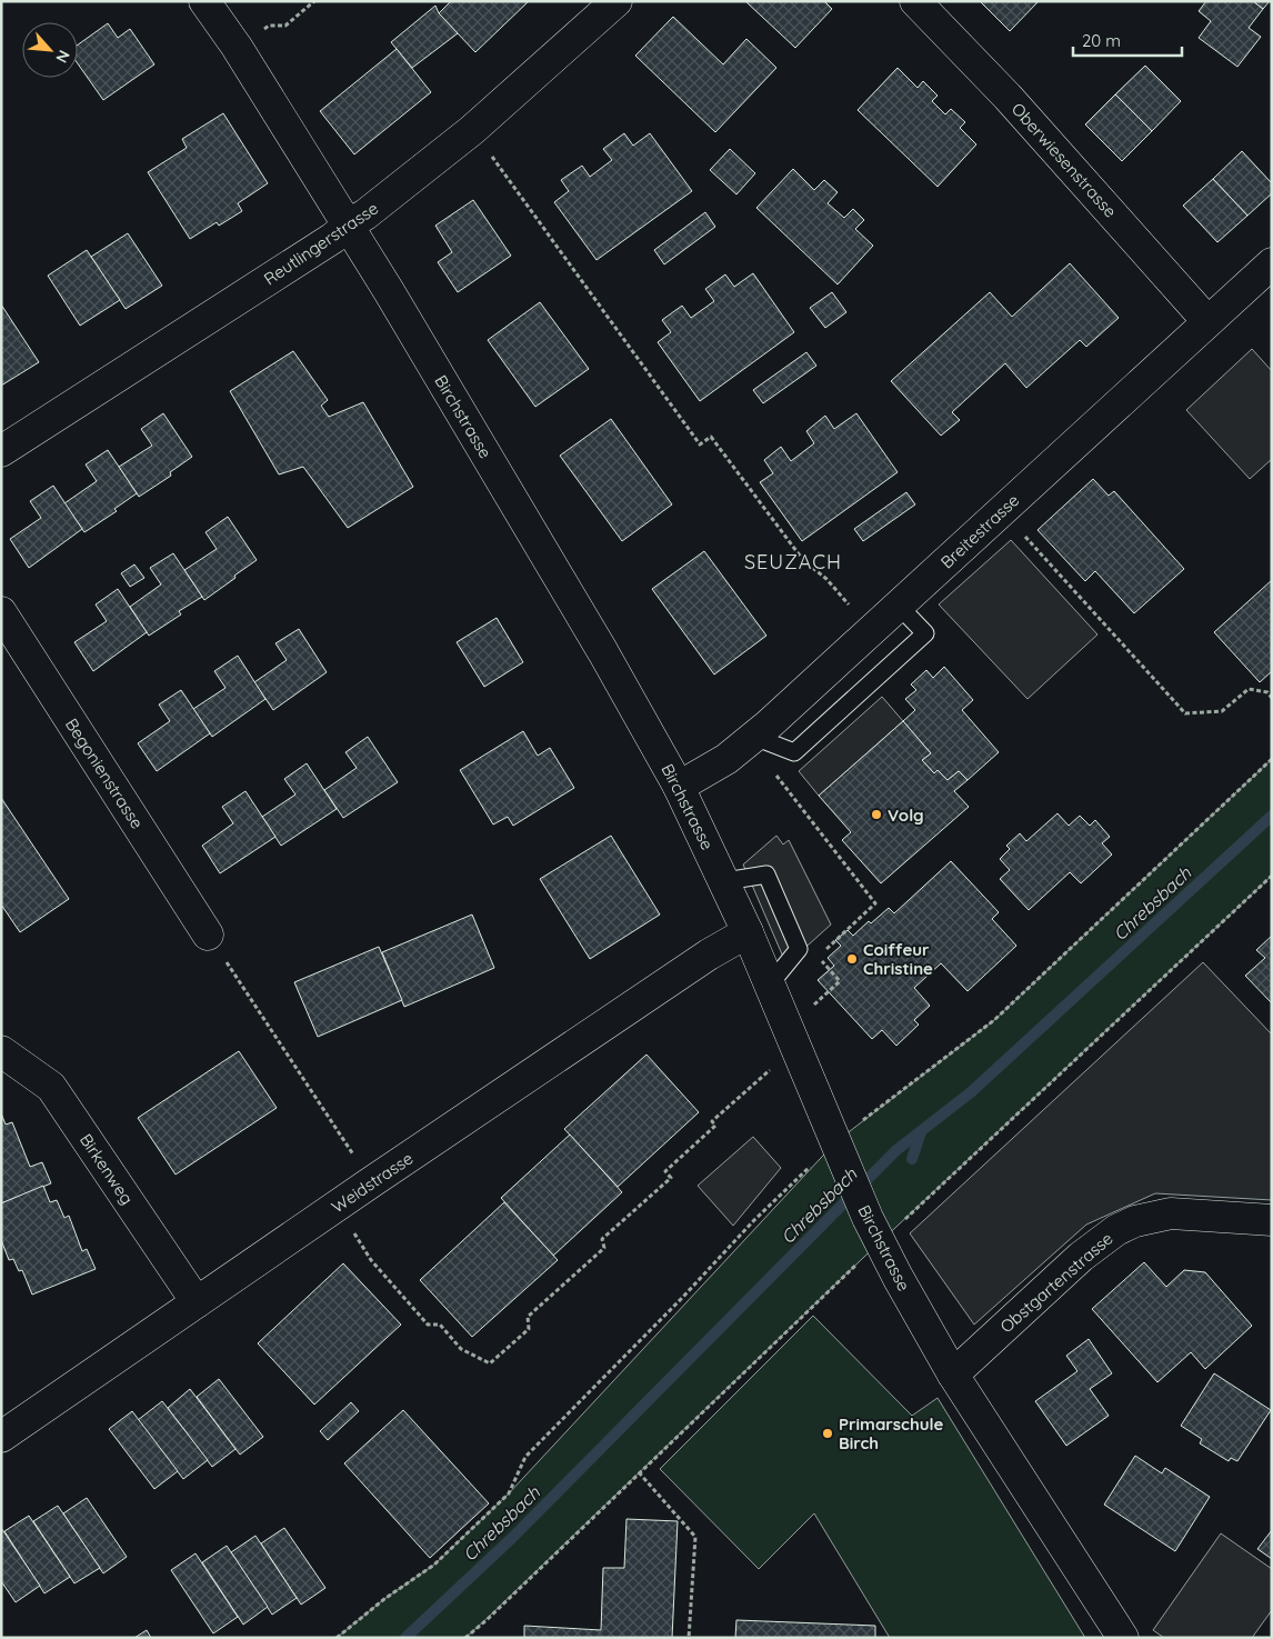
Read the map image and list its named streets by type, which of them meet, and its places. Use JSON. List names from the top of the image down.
{
  "streets": {
    "street": [
      "Oberwiesenstrasse",
      "Reutlingerstrasse",
      "Birchstrasse",
      "Breitestrasse",
      "Begonienstrasse",
      "Birkenweg",
      "Weidstrasse",
      "Obstgartenstrasse"
    ]
  },
  "crossings": [
    ["Oberwiesenstrasse", "Breitestrasse"],
    ["Reutlingerstrasse", "Birchstrasse"],
    ["Birchstrasse", "Breitestrasse"],
    ["Birchstrasse", "Weidstrasse"],
    ["Birchstrasse", "Obstgartenstrasse"],
    ["Birkenweg", "Weidstrasse"]
  ],
  "districts": ["SEUZACH"],
  "water": ["Chrebsbach"],
  "places": ["Volg", "Coiffeur Christine", "Primarschule Birch"],
  "scale_bar": "20 m",
  "north": "bottom right"
}
